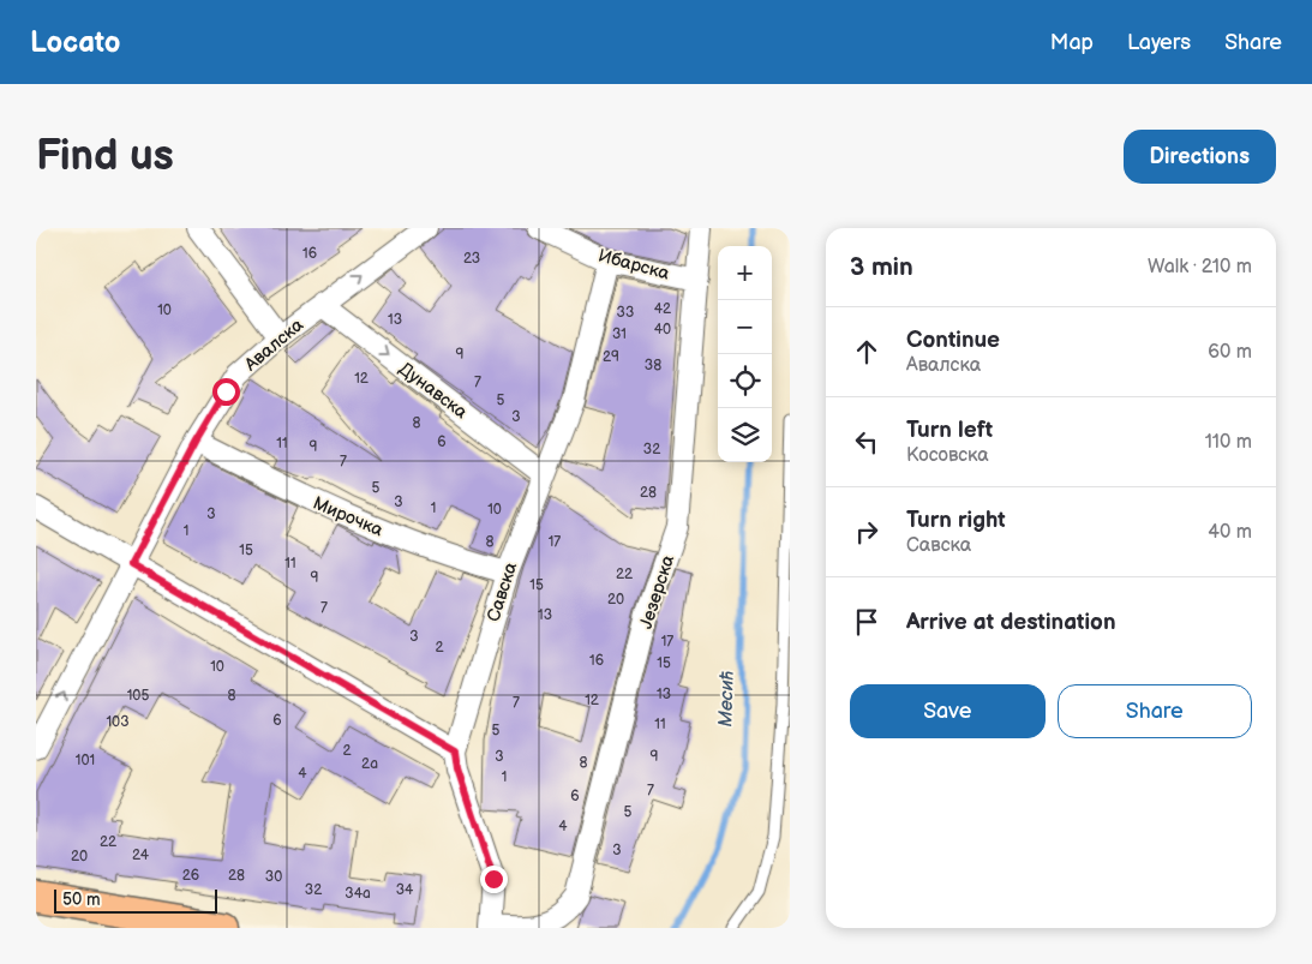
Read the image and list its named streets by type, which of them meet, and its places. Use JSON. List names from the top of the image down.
{
  "streets": {
    "street": [
      "Ибарска",
      "Авалска",
      "Дунавска",
      "Мирочка",
      "Савска",
      "Језерска"
    ]
  },
  "crossings": [
    ["Ибарска", "Савска"],
    ["Ибарска", "Језерска"],
    ["Авалска", "Дунавска"],
    ["Авалска", "Мирочка"],
    ["Дунавска", "Савска"],
    ["Мирочка", "Савска"],
    ["Савска", "Језерска"]
  ],
  "one_way": ["Авалска", "Дунавска"],
  "water": ["Месић"],
  "house_numbers": [
    "16",
    "23",
    "42",
    "10",
    "33",
    "13",
    "40",
    "31",
    "9",
    "29",
    "38",
    "12",
    "7",
    "5",
    "3",
    "8",
    "6",
    "11",
    "9",
    "32",
    "7",
    "5",
    "28",
    "3",
    "1",
    "10",
    "3",
    "1",
    "8",
    "17",
    "15",
    "11",
    "22",
    "9",
    "15",
    "20",
    "7",
    "13",
    "3",
    "17",
    "2",
    "16",
    "15",
    "10",
    "13",
    "105",
    "8",
    "12",
    "7",
    "6",
    "103",
    "11",
    "5",
    "2",
    "3",
    "9",
    "101",
    "8",
    "2a",
    "4",
    "1",
    "7",
    "6",
    "5",
    "4",
    "22",
    "3",
    "24",
    "20",
    "26",
    "28",
    "30",
    "32",
    "34",
    "34a"
  ],
  "scale_bar": "50 m",
  "page": {
    "header": "Locato",
    "nav": ["Map", "Layers", "Share"],
    "buttons": [
      "Directions",
      ["Save", "Share"]
    ],
    "title": "Find us",
    "heading": ["3 min", "Walk · 210 m"],
    "map_buttons": ["+", "−"],
    "list": [
      ["Continue", "Авалска", "60 m"],
      ["Turn left", "Косовска", "110 m"],
      ["Turn right", "Савска", "40 m"],
      "Arrive at destination"
    ],
    "scale": "50 m"
  }
}
